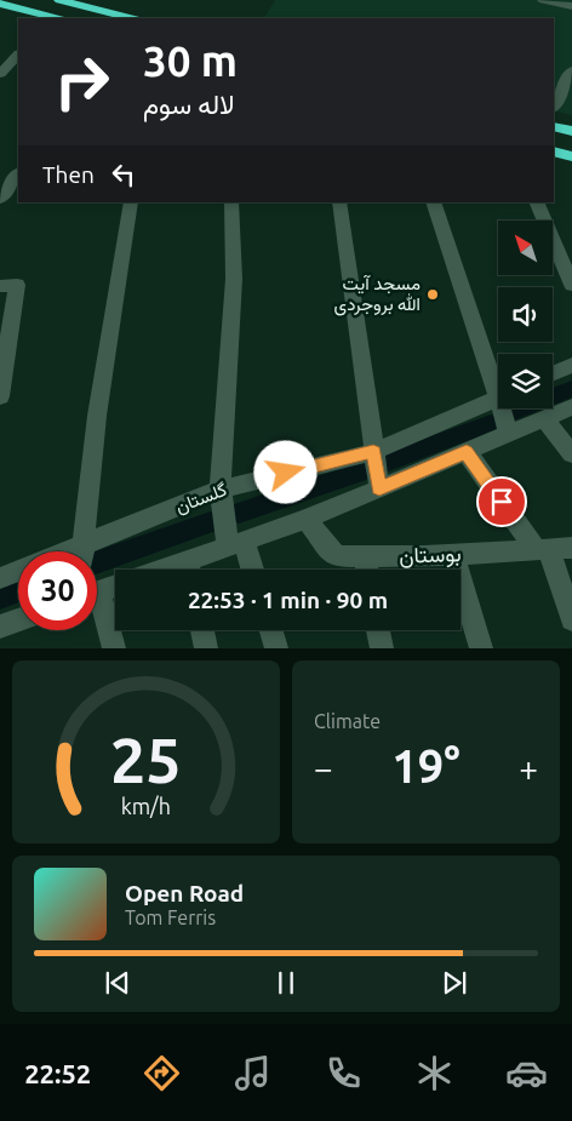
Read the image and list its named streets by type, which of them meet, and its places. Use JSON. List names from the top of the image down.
{
  "streets": {
    "street": ["گلستان", "بوستان"]
  },
  "places": ["مسجد آیت الله بروجردی"],
  "north": "top left",
  "page": {
    "turn": ["30 m", "لاله سوم"],
    "then": "Then",
    "limit": "30",
    "trip": "22:53 · 1 min · 90 m",
    "tile": "Climate",
    "heat": ["−", "19°", "+"],
    "song": ["Open Road", "Tom Ferris"],
    "tabs": "22:52",
    "gauge": ["25", "km/h"]
  }
}
